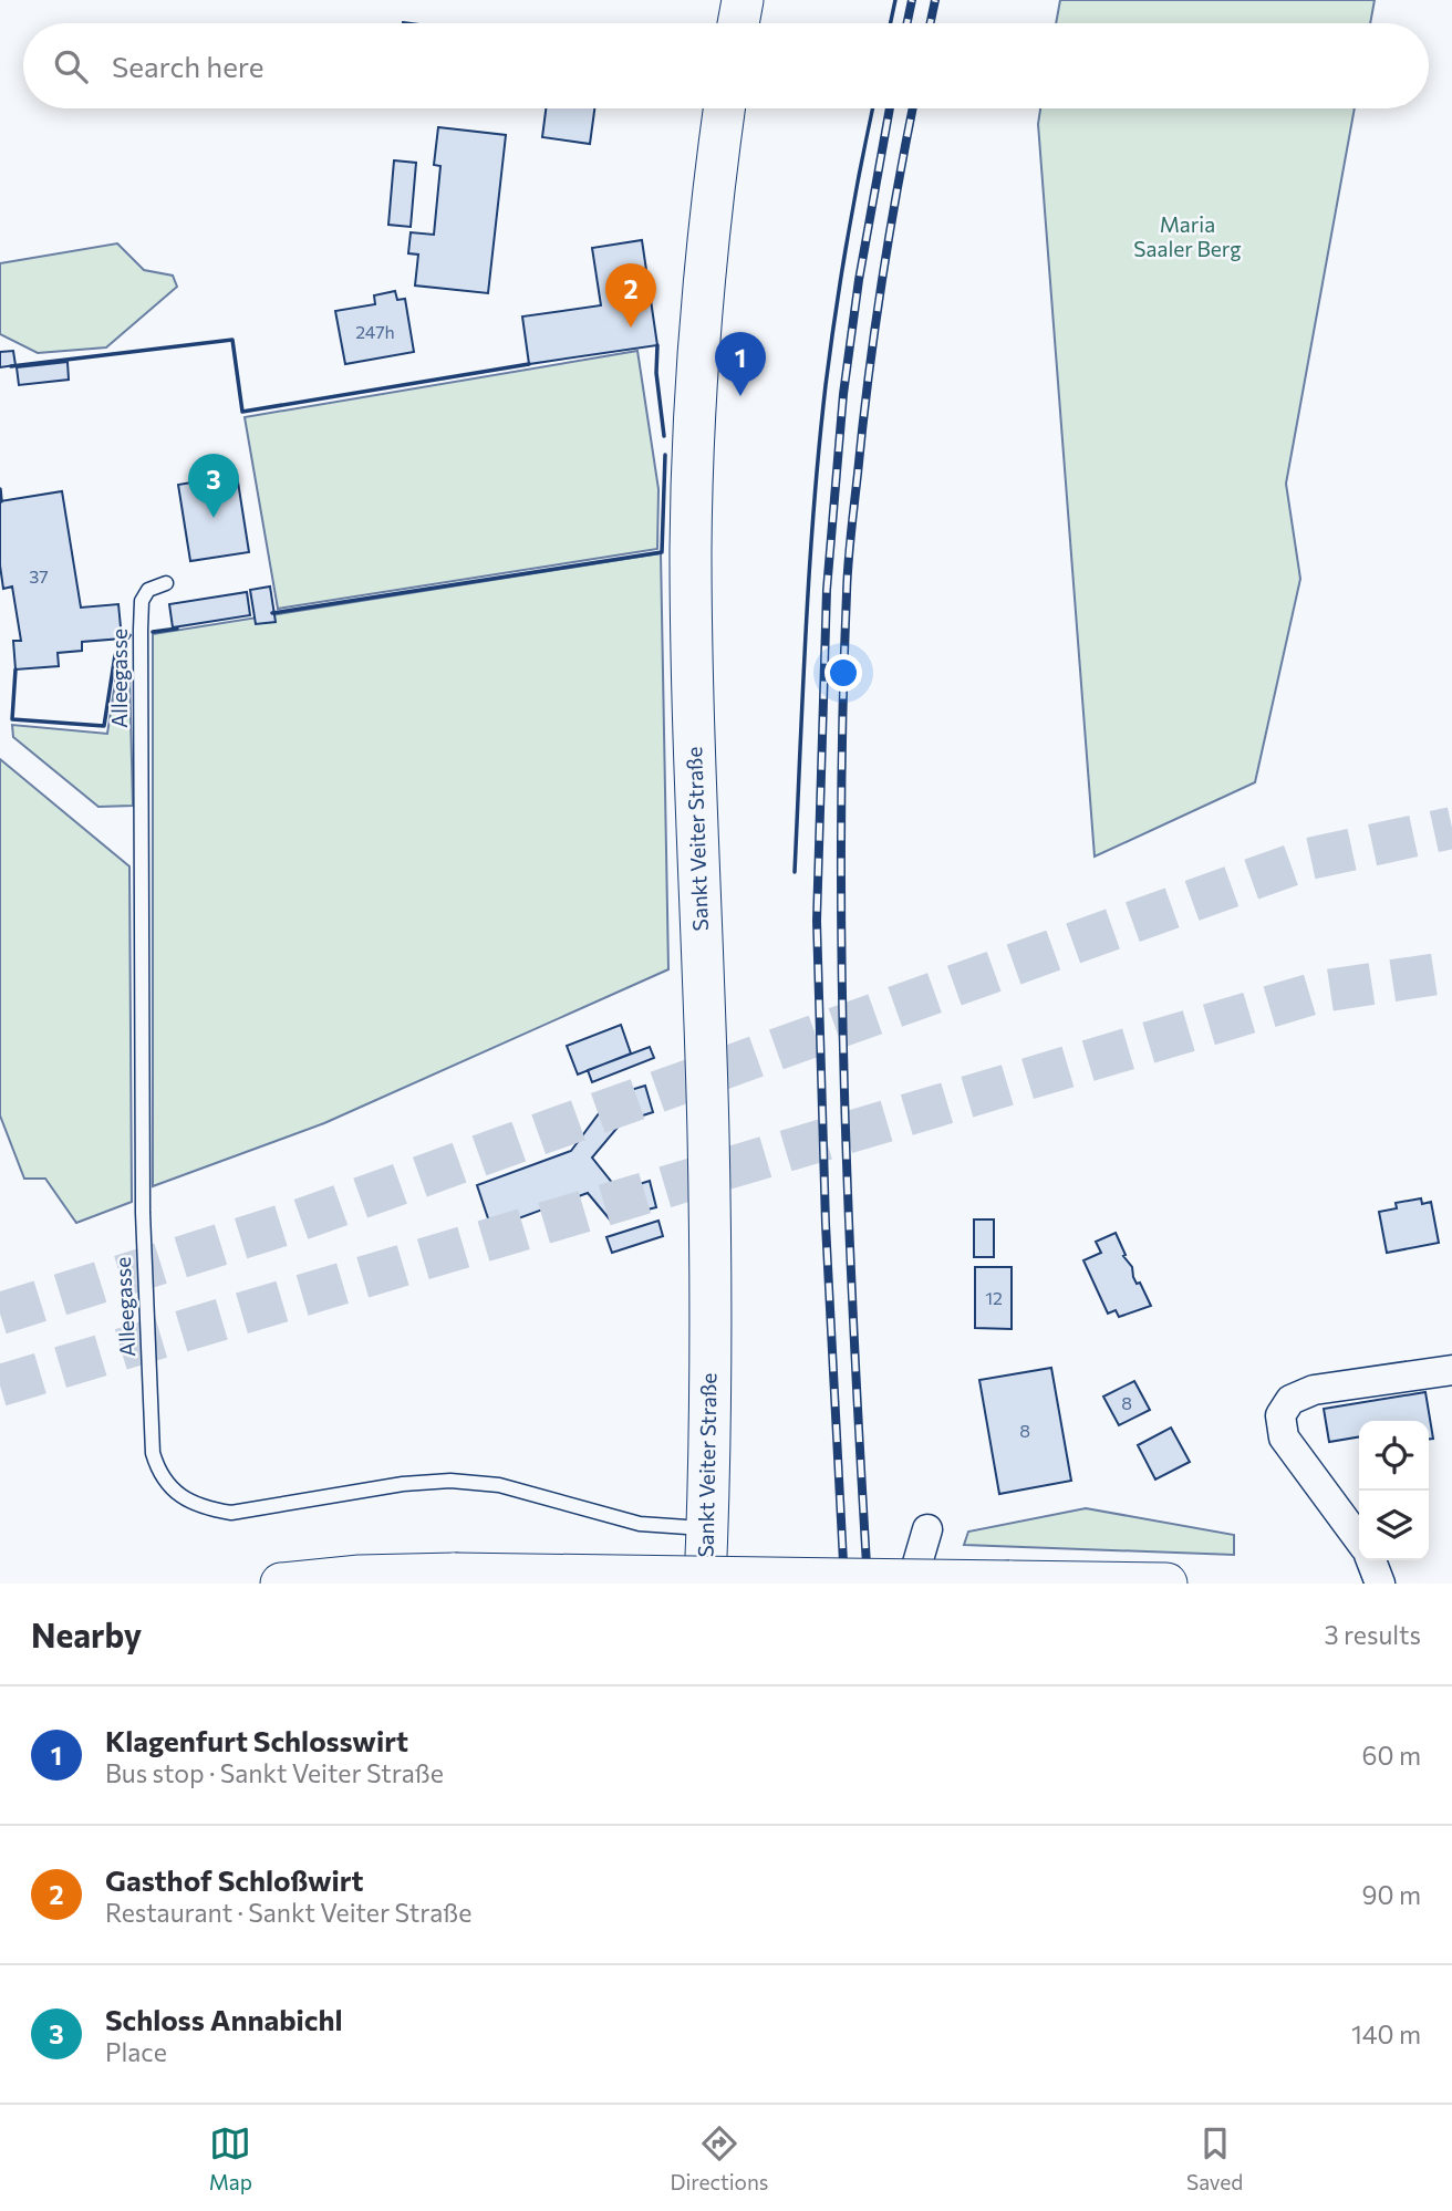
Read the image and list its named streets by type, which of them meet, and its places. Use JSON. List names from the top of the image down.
{
  "streets": {
    "main road": ["Sankt Veiter Straße"],
    "lane": ["Alleegasse"]
  },
  "crossings": [
    ["Alleegasse", "Sankt Veiter Straße"]
  ],
  "parks": ["Maria Saaler Berg"],
  "house_numbers": [
    "247h",
    "37",
    "12",
    "8",
    "8"
  ],
  "page": {
    "search": "Search here",
    "pins": ["2", "1", "3"],
    "heading": ["Nearby", "3 results"],
    "list": [
      {
        "mark": "1",
        "name": "Klagenfurt Schlosswirt",
        "note": "Bus stop · Sankt Veiter Straße",
        "value": "60 m"
      },
      {
        "mark": "2",
        "name": "Gasthof Schloßwirt",
        "note": "Restaurant · Sankt Veiter Straße",
        "value": "90 m"
      },
      {
        "mark": "3",
        "name": "Schloss Annabichl",
        "note": "Place",
        "value": "140 m"
      }
    ],
    "nav": ["Map", "Directions", "Saved"]
  }
}
